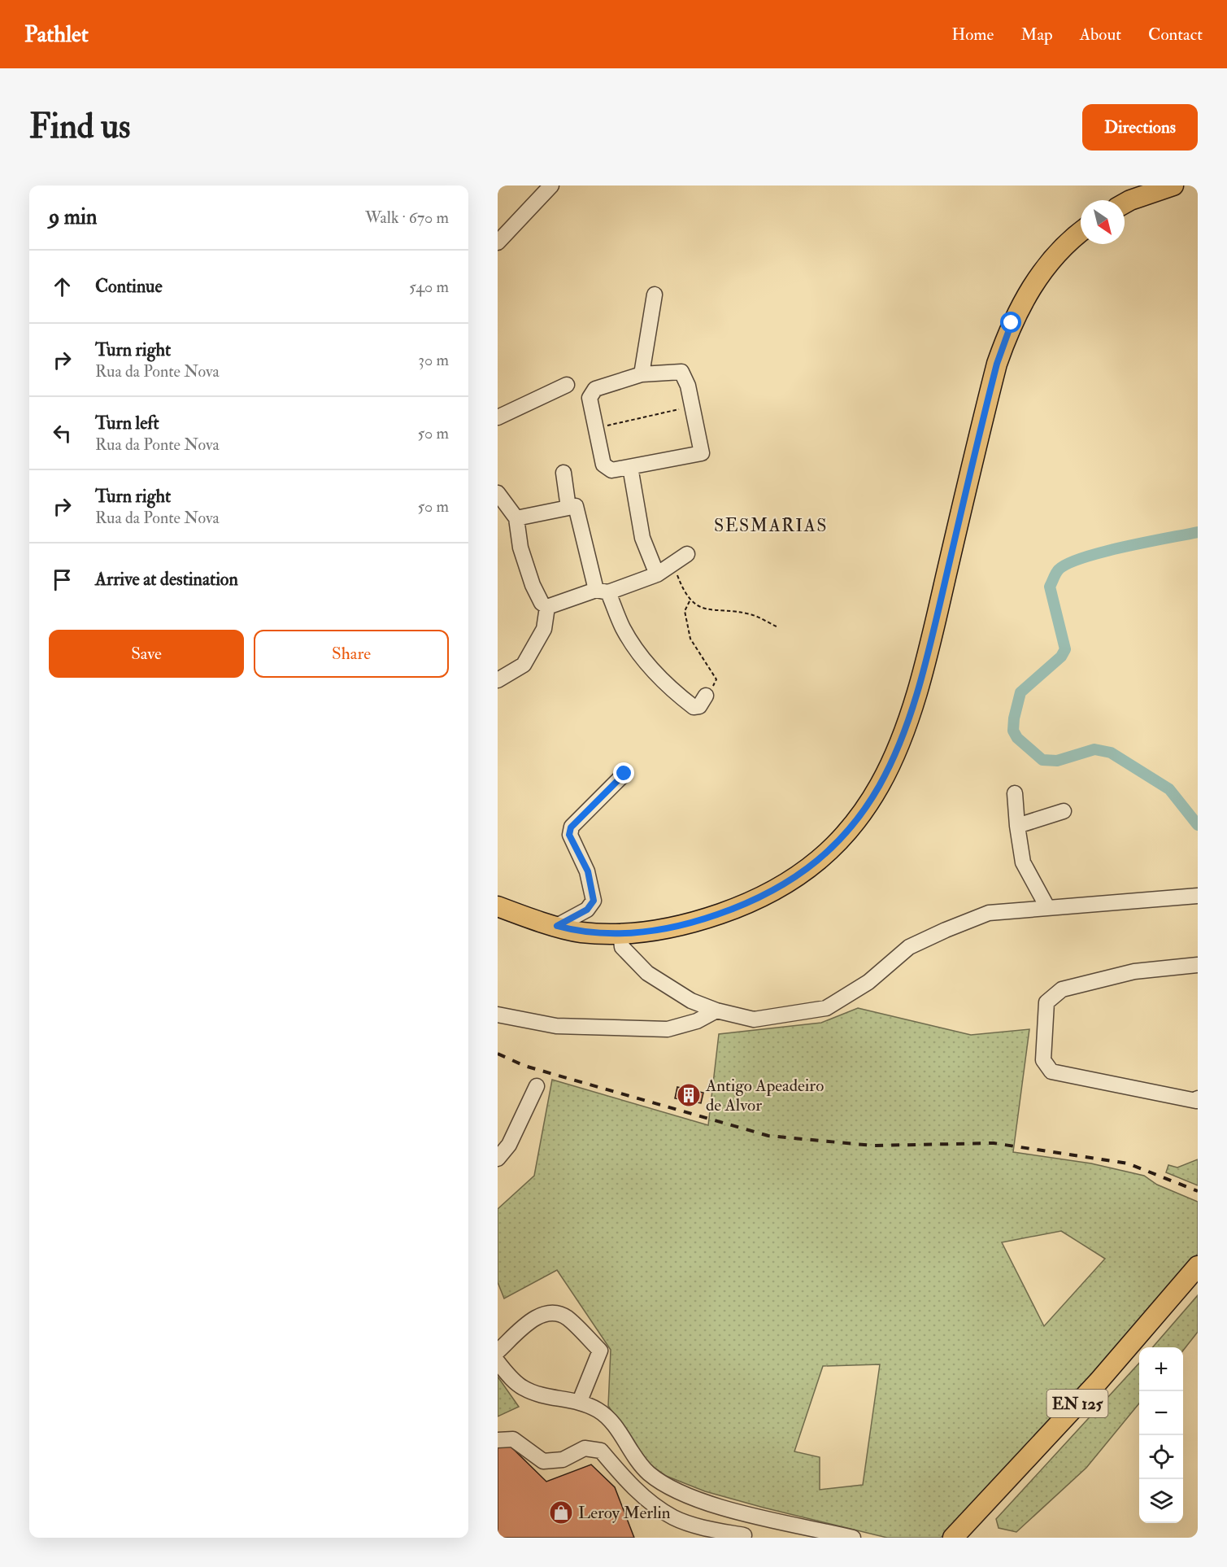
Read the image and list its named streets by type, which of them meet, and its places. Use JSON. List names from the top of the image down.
{
  "streets": {
    "main road": ["EN 125"]
  },
  "districts": ["SESMARIAS"],
  "places": {
    "building": ["Antigo Apeadeiro de Alvor"],
    "shop": ["Leroy Merlin"]
  },
  "north": "bottom right",
  "page": {
    "header": "Pathlet",
    "nav": [
      "Home",
      "Map",
      "About",
      "Contact"
    ],
    "buttons": [
      "Directions",
      ["Save", "Share"]
    ],
    "title": "Find us",
    "heading": ["9 min", "Walk · 670 m"],
    "list": [
      ["Continue", "540 m"],
      ["Turn right", "Rua da Ponte Nova", "30 m"],
      ["Turn left", "Rua da Ponte Nova", "50 m"],
      ["Turn right", "Rua da Ponte Nova", "50 m"],
      "Arrive at destination"
    ],
    "map_buttons": ["+", "−"]
  }
}
